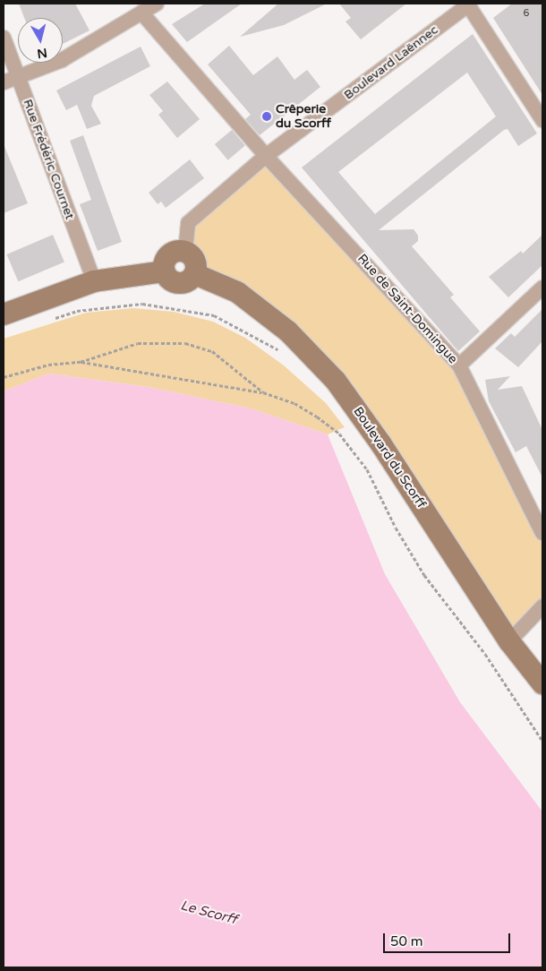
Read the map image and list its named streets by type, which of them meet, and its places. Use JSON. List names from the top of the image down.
{
  "streets": {
    "main road": ["Boulevard du Scorff"],
    "street": ["Boulevard Laënnec", "Rue Frédéric Cournet", "Rue de Saint-Domingue"]
  },
  "crossings": [
    ["Boulevard Laënnec", "Rue de Saint-Domingue"],
    ["Boulevard Laënnec", "Boulevard du Scorff"]
  ],
  "water": ["Le Scorff"],
  "places": ["Crêperie du Scorff"],
  "house_numbers": ["6"],
  "scale_bar": "50 m",
  "north": "bottom"
}
